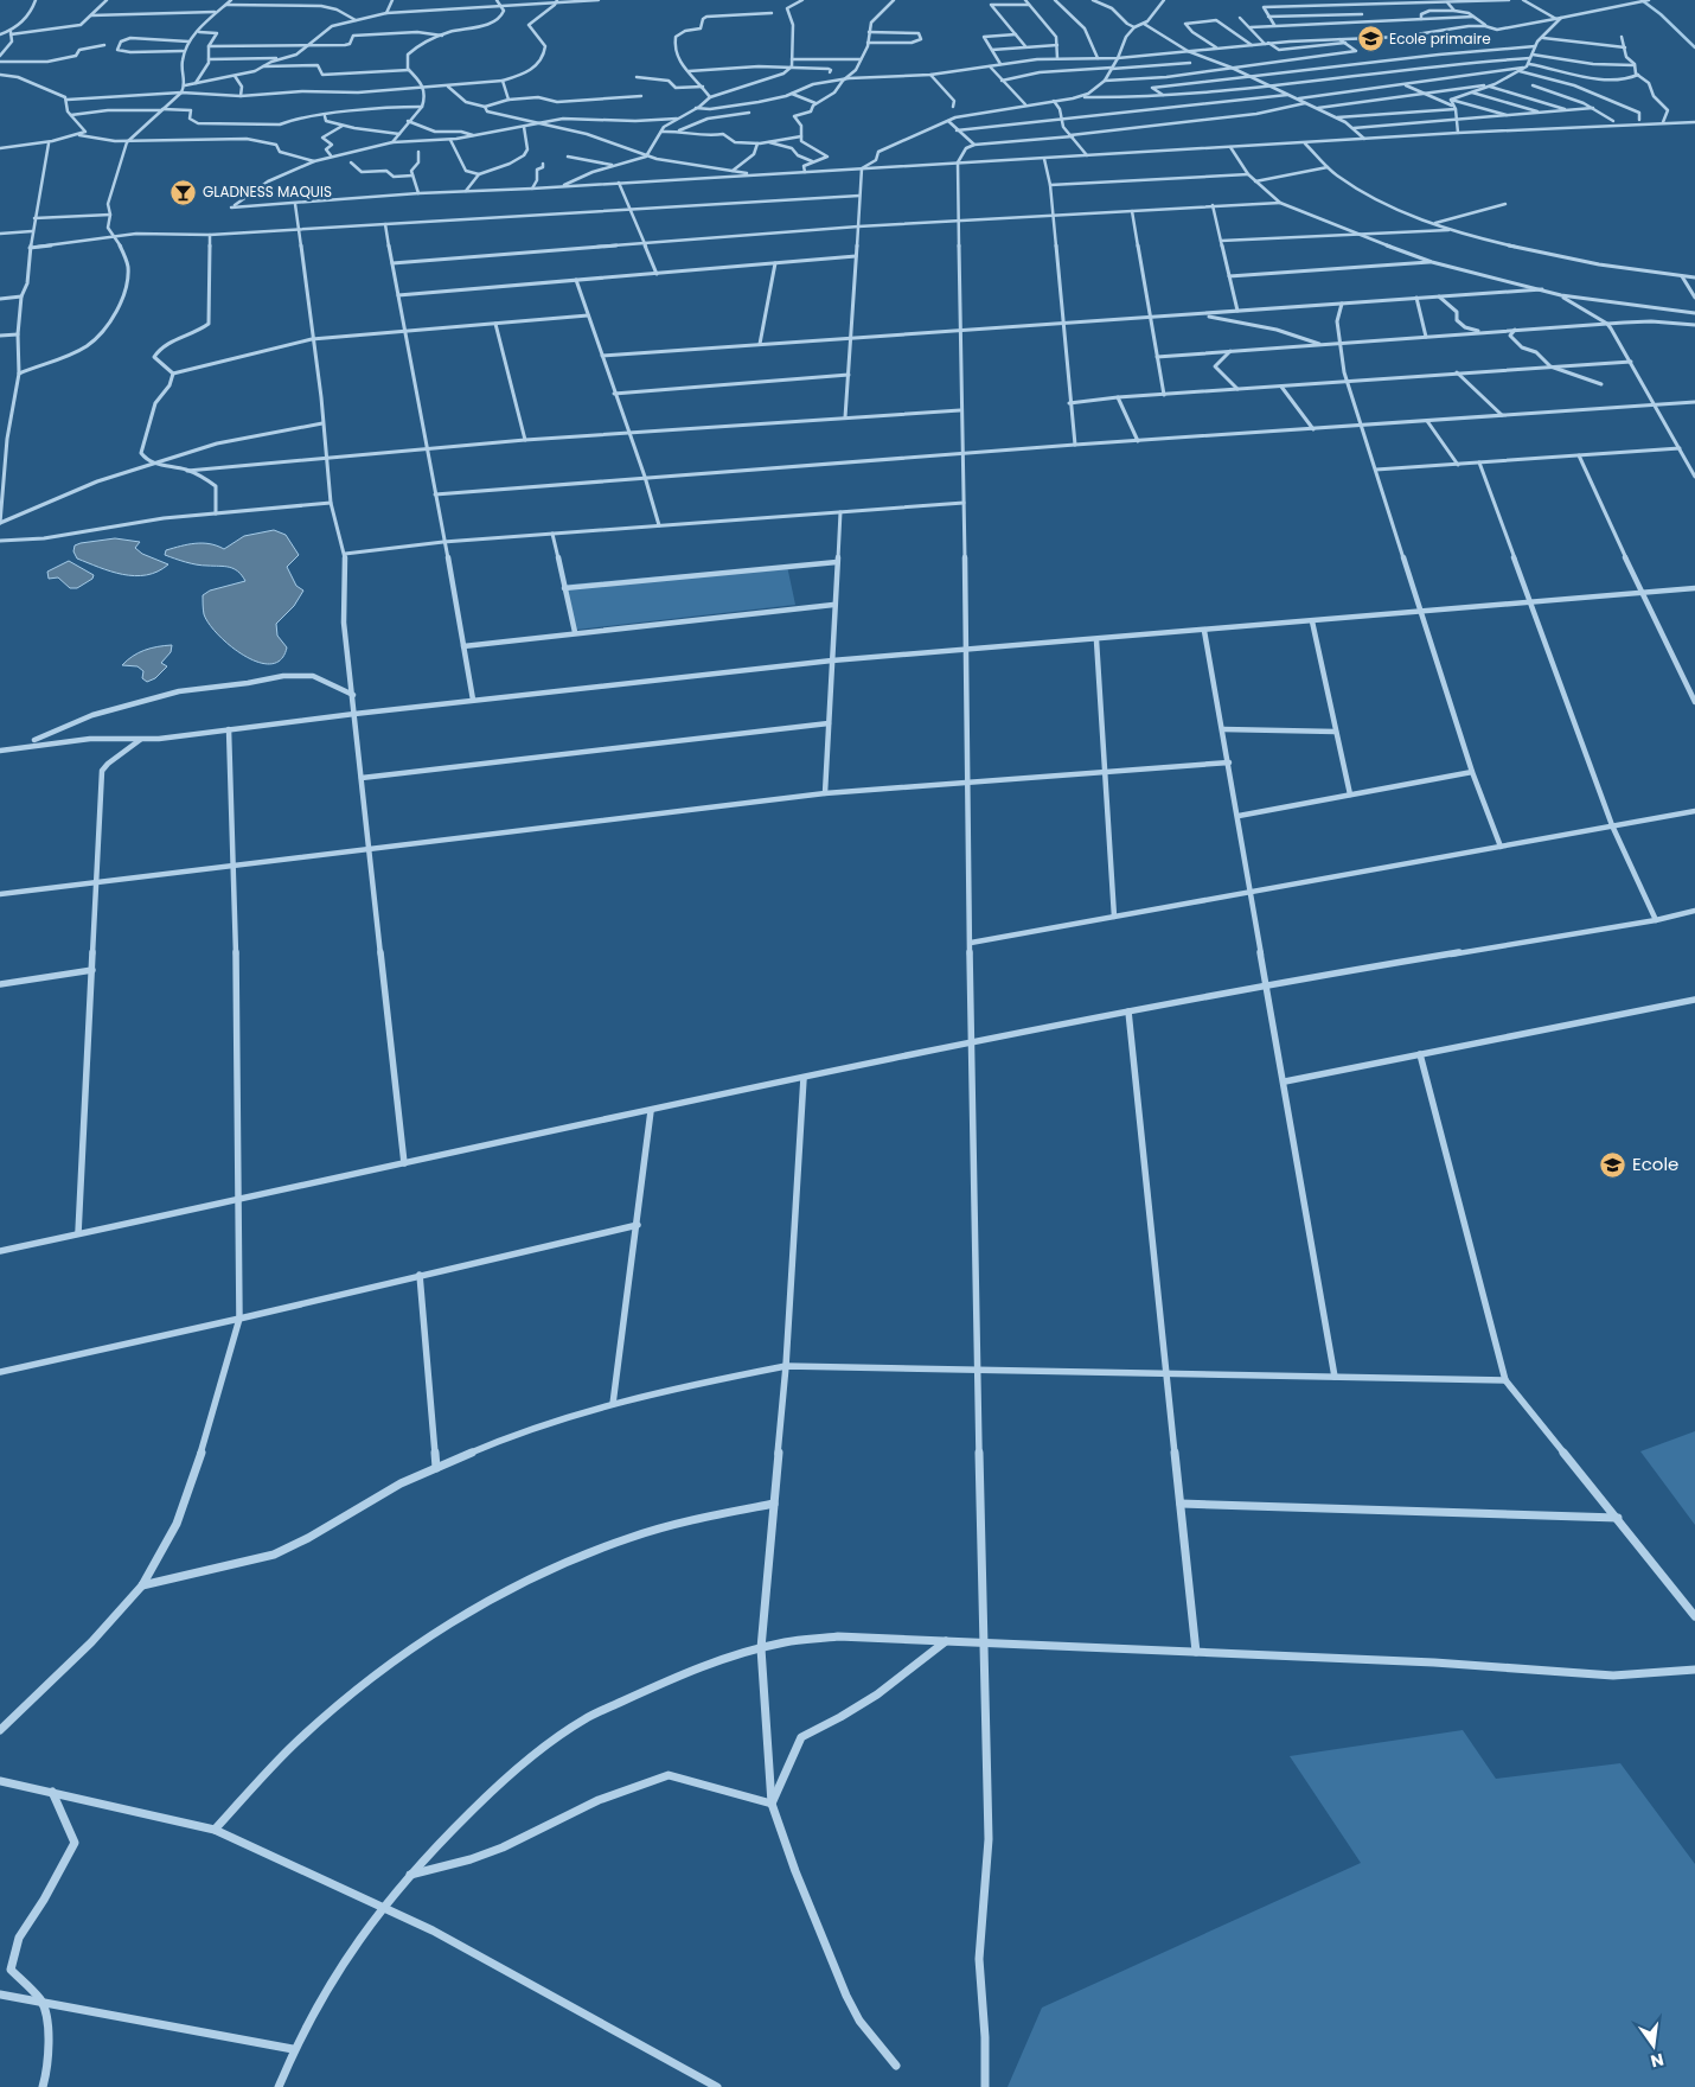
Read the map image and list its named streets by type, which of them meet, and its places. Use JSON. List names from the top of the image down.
{
  "places": {
    "school or university": ["Ecole primaire", "Ecole"],
    "bar": ["GLADNESS MAQUIS"]
  },
  "north": "bottom"
}
